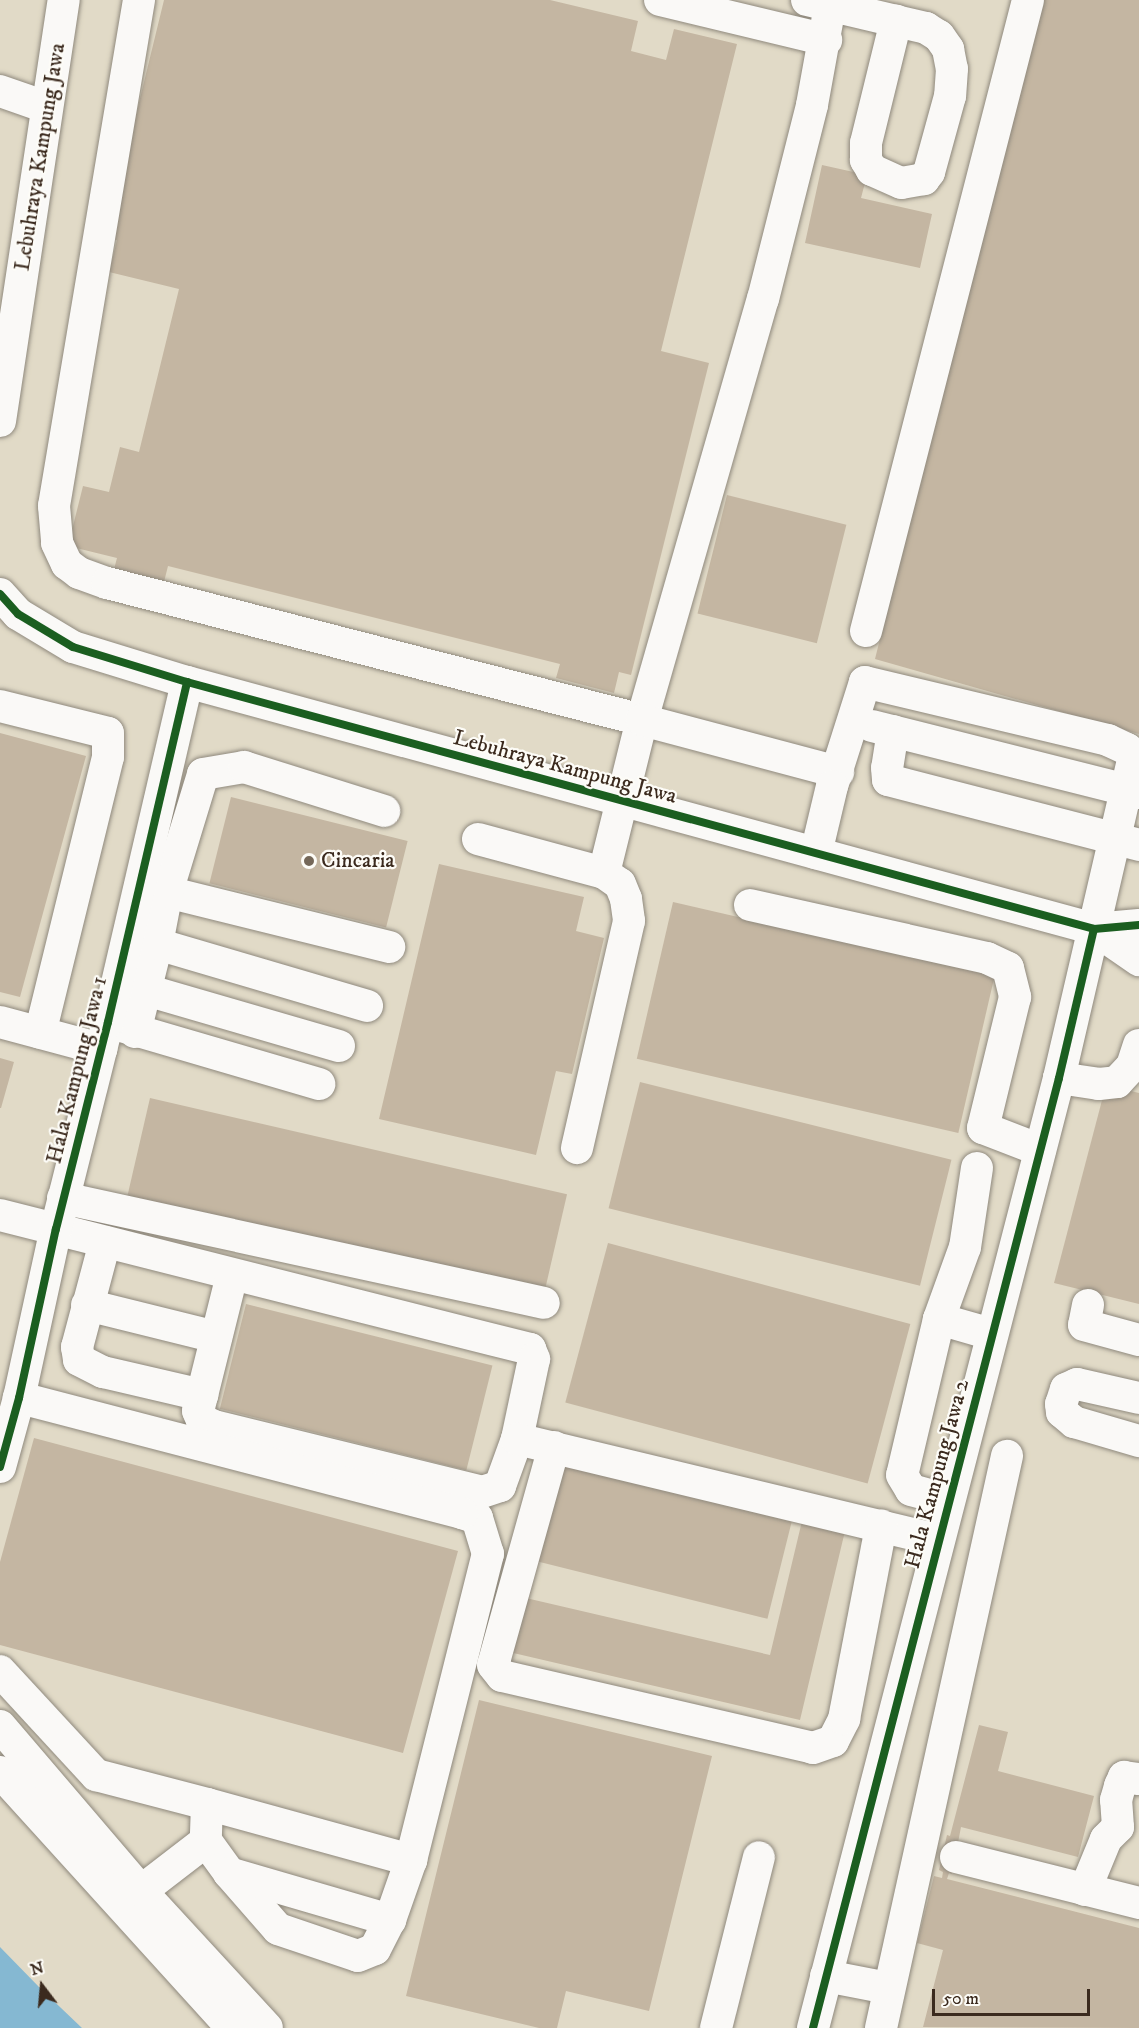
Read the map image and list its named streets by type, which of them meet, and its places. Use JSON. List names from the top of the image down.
{
  "streets": {
    "street": ["Lebuhraya Kampung Jawa", "Hala Kampung Jawa 1", "Hala Kampung Jawa 2"]
  },
  "crossings": [
    ["Lebuhraya Kampung Jawa", "Hala Kampung Jawa 1"],
    ["Lebuhraya Kampung Jawa", "Hala Kampung Jawa 2"]
  ],
  "places": ["Cincaria"],
  "scale_bar": "50 m",
  "north": "top"
}
